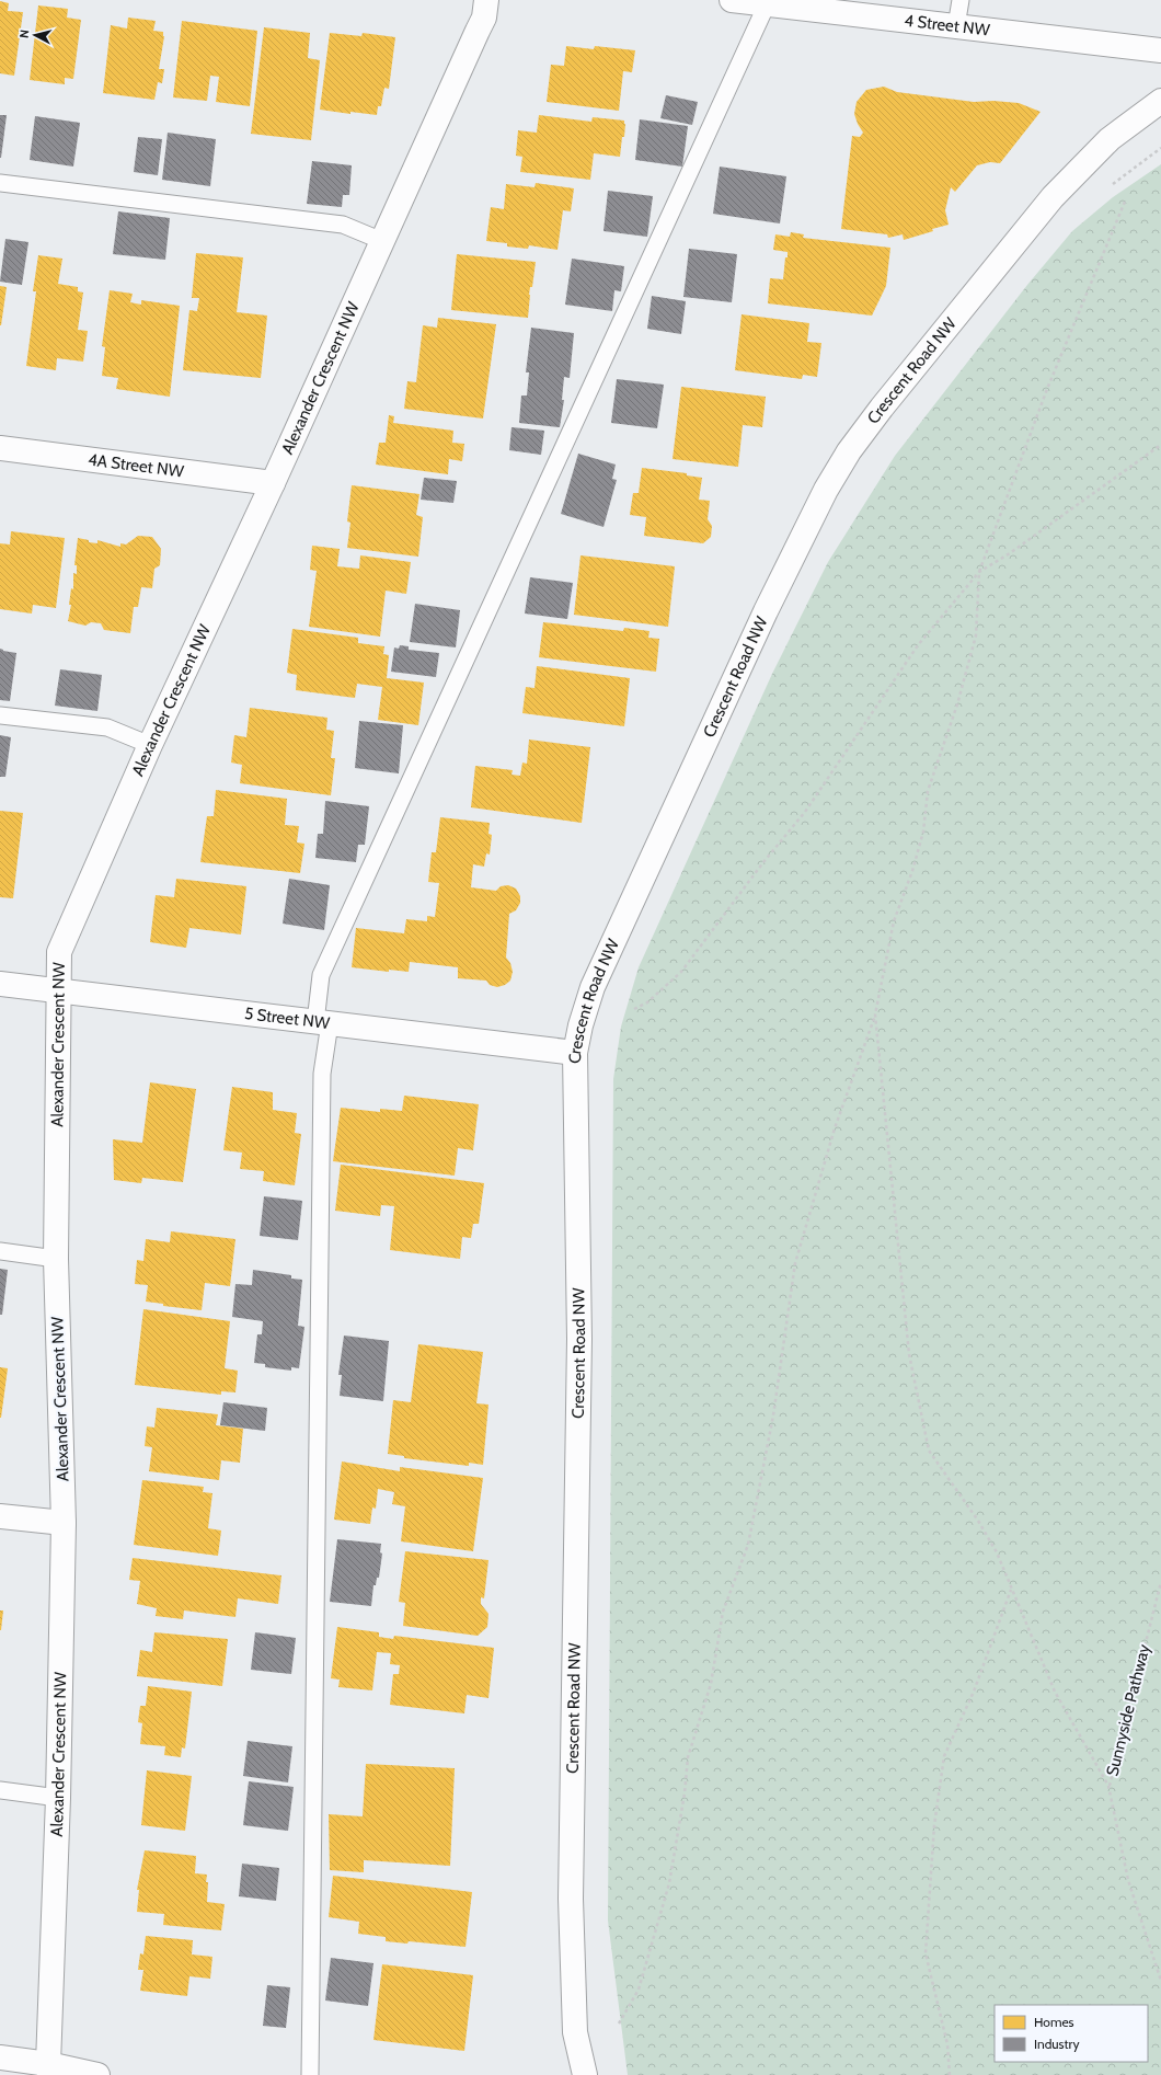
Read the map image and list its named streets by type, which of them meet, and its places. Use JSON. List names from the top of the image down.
{
  "streets": {
    "street": [
      "4 Street NW",
      "Crescent Road NW",
      "Alexander Crescent NW",
      "4A Street NW",
      "5 Street NW"
    ],
    "path": ["Sunnyside Pathway"]
  },
  "crossings": [
    ["Crescent Road NW", "5 Street NW"],
    ["Alexander Crescent NW", "4A Street NW"],
    ["Alexander Crescent NW", "5 Street NW"]
  ],
  "legend": ["Homes", "Industry"],
  "north": "left"
}
